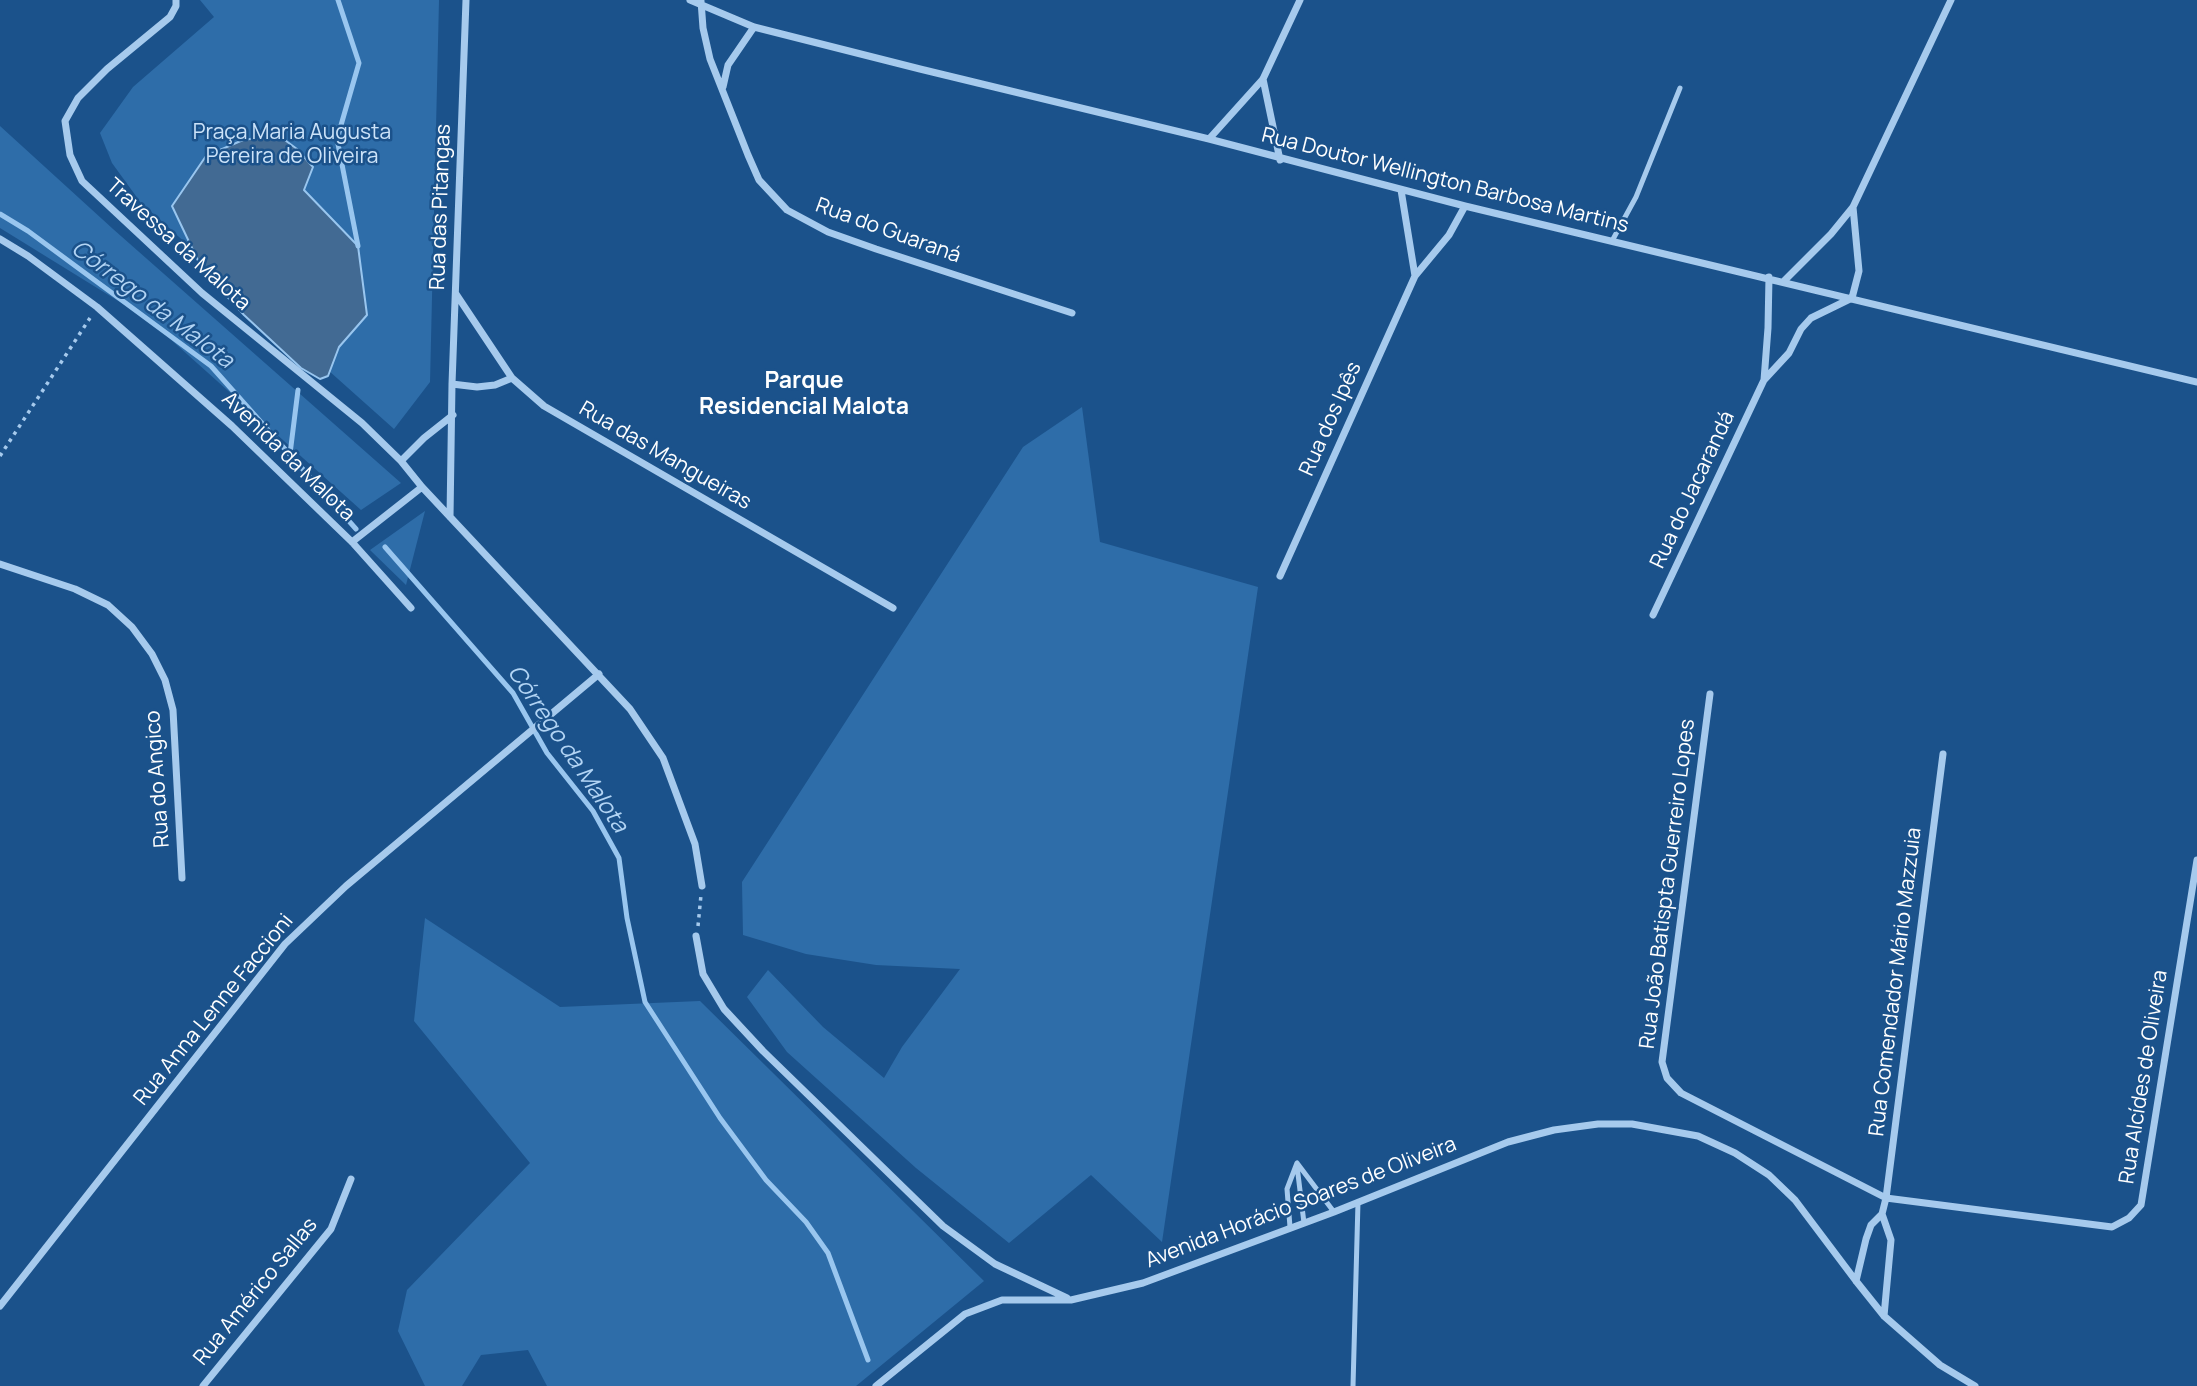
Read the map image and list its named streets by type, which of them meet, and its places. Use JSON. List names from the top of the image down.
{
  "streets": {
    "street": [
      "Rua Doutor Wellington Barbosa Martins",
      "Rua das Pitangas",
      "Rua do Guaraná",
      "Travessa da Malota",
      "Rua dos Ipês",
      "Rua das Mangueiras",
      "Avenida da Malota",
      "Rua do Jacarandá",
      "Rua do Angico",
      "Rua João Batispta Guerreiro Lopes",
      "Rua Comendador Mário Mazzuia",
      "Rua Anna Lenne Faccioni",
      "Rua Alcídes de Oliveira",
      "Avenida Horácio Soares de Oliveira",
      "Rua Américo Sallas"
    ]
  },
  "crossings": [
    ["Rua Doutor Wellington Barbosa Martins", "Rua do Guaraná"],
    ["Rua Doutor Wellington Barbosa Martins", "Rua dos Ipês"],
    ["Rua Doutor Wellington Barbosa Martins", "Rua do Jacarandá"],
    ["Rua das Pitangas", "Rua das Mangueiras"],
    ["Rua João Batispta Guerreiro Lopes", "Rua Comendador Mário Mazzuia"],
    ["Rua João Batispta Guerreiro Lopes", "Rua Alcídes de Oliveira"],
    ["Rua Comendador Mário Mazzuia", "Rua Alcídes de Oliveira"],
    ["Rua Comendador Mário Mazzuia", "Avenida Horácio Soares de Oliveira"]
  ],
  "districts": ["Parque Residencial Malota"],
  "water": ["Córrego da Malota"],
  "parks": ["Praça Maria Augusta Pereira de Oliveira"]
}
